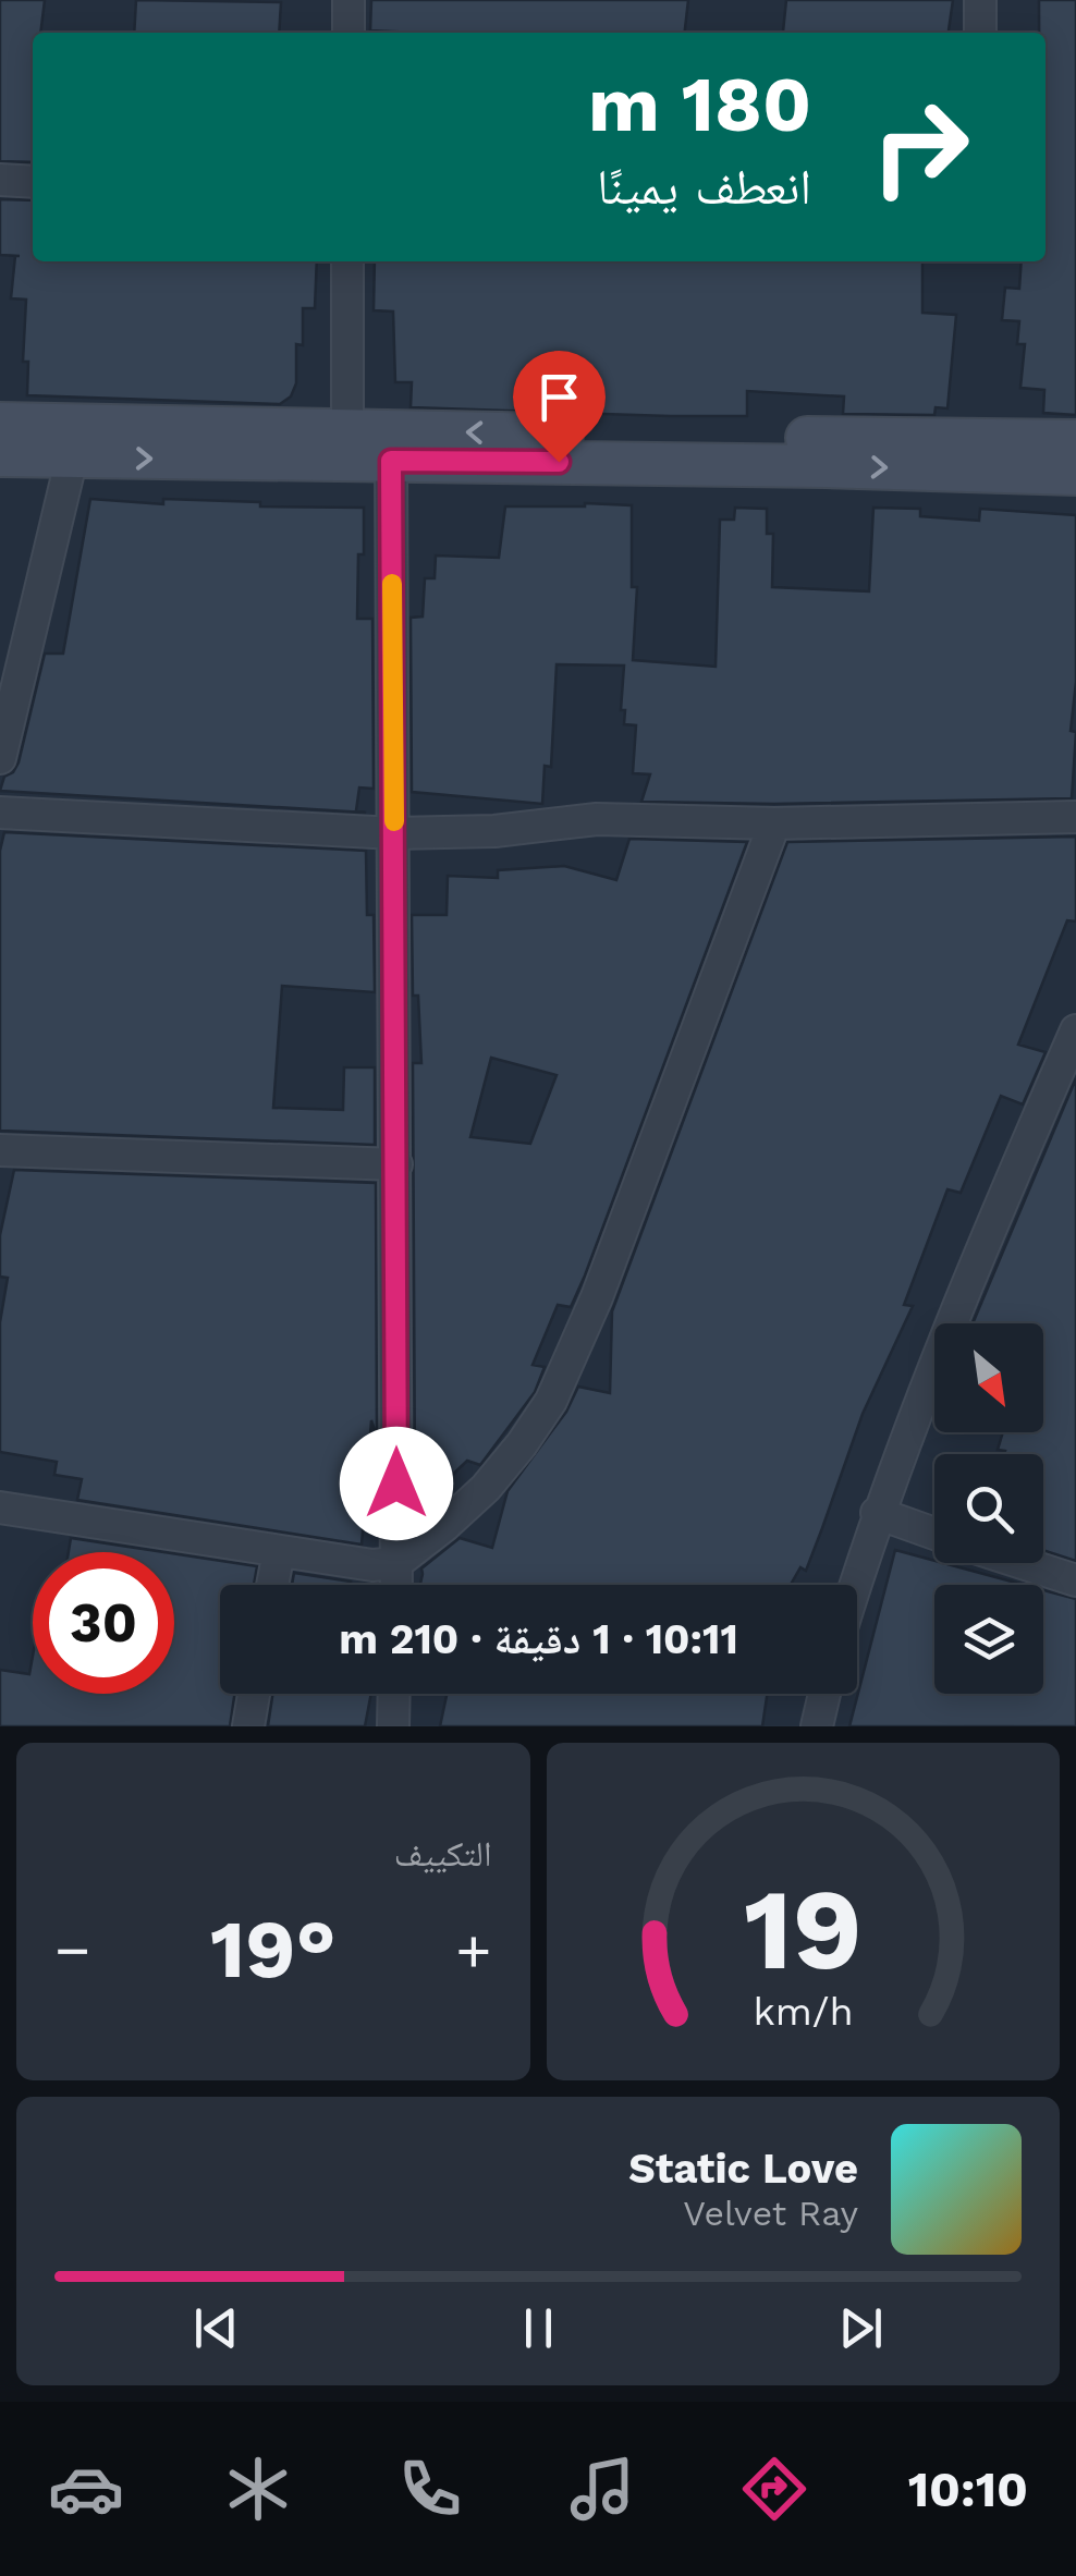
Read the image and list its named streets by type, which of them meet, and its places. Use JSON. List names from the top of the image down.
{
  "north": "bottom right",
  "page": {
    "turn": ["180 m", "انعطف يمينًا"],
    "limit": "30",
    "trip": "10:11 · 1 دقيقة · 210 m",
    "tile": "التكييف",
    "heat": ["−", "19°", "+"],
    "song": ["Static Love", "Velvet Ray"],
    "tabs": "10:10",
    "gauge": ["19", "km/h"]
  }
}
